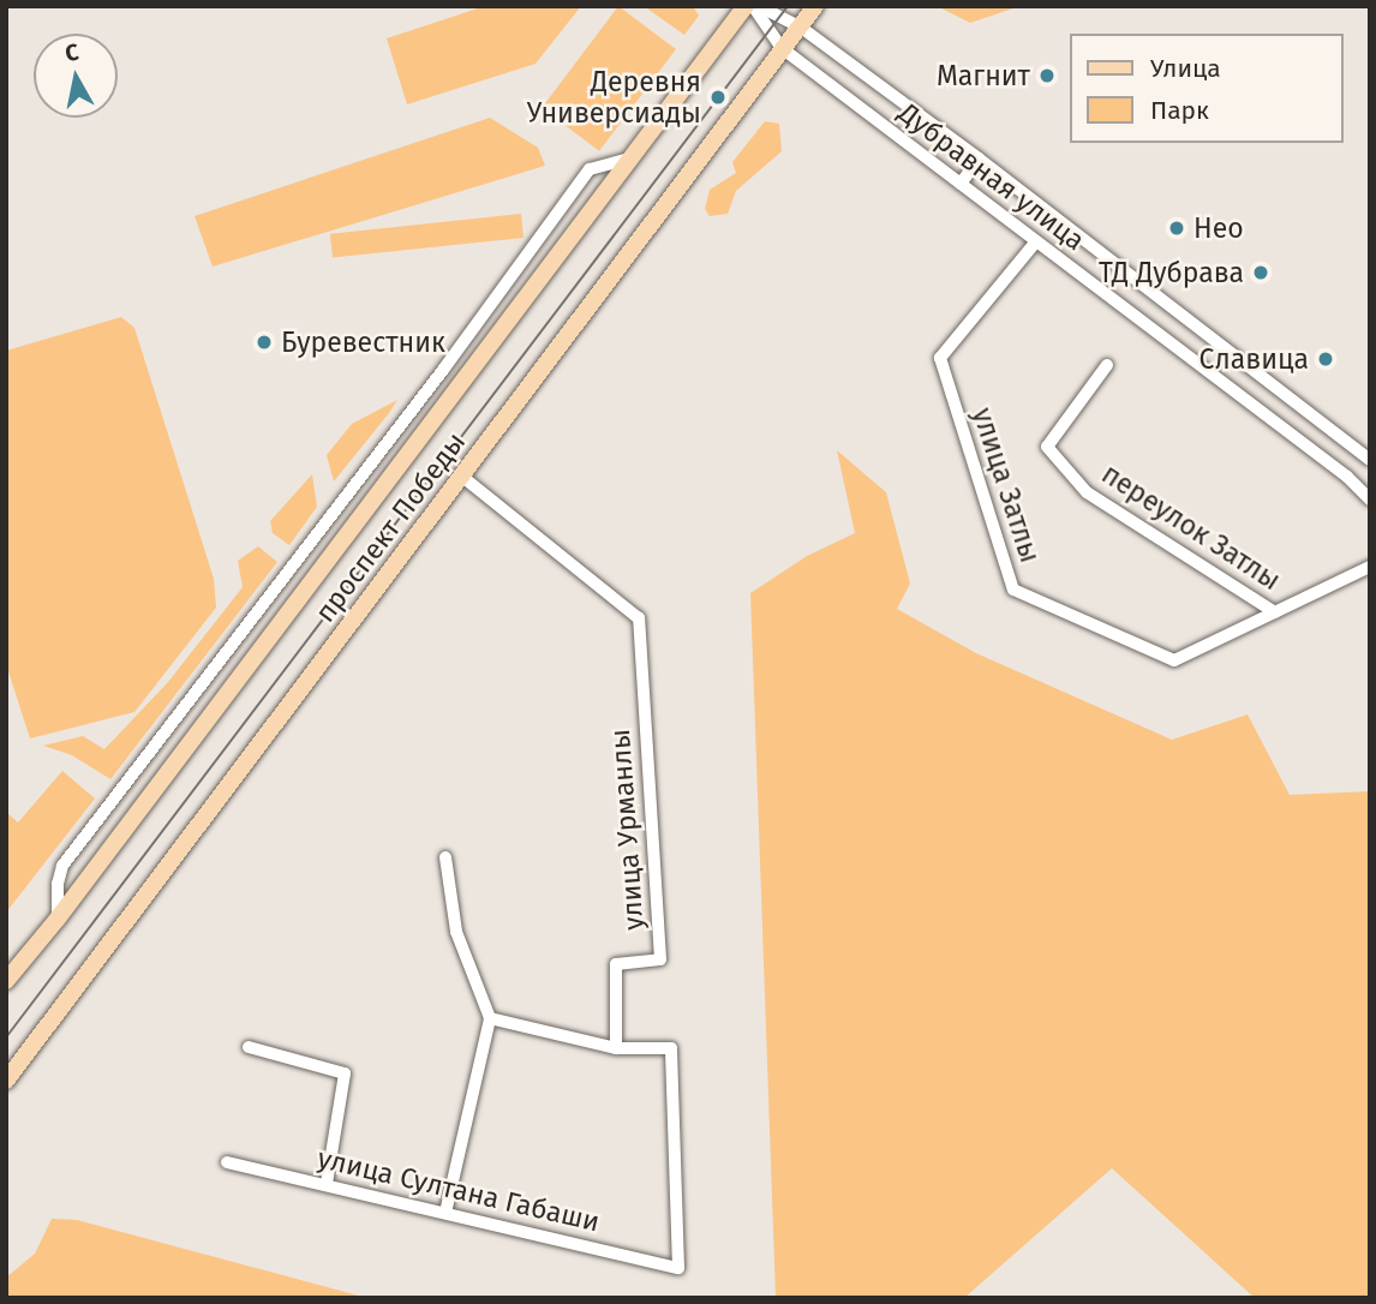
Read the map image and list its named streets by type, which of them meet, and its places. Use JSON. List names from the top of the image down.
{
  "streets": {
    "main road": ["проспект Победы"],
    "street": [
      "Дубравная улица",
      "улица Затлы",
      "переулок Затлы",
      "улица Урманлы",
      "улица Султана Габаши"
    ]
  },
  "crossings": [
    ["Дубравная улица", "улица Затлы"],
    ["Дубравная улица", "проспект Победы"],
    ["улица Затлы", "переулок Затлы"],
    ["проспект Победы", "улица Урманлы"],
    ["улица Урманлы", "улица Султана Габаши"]
  ],
  "places": [
    "Магнит",
    "Деревня Универсиады",
    "Нео",
    "ТД Дубрава",
    "Буревестник",
    "Славица"
  ],
  "legend": ["Улица", "Парк"],
  "north": "top"
}
